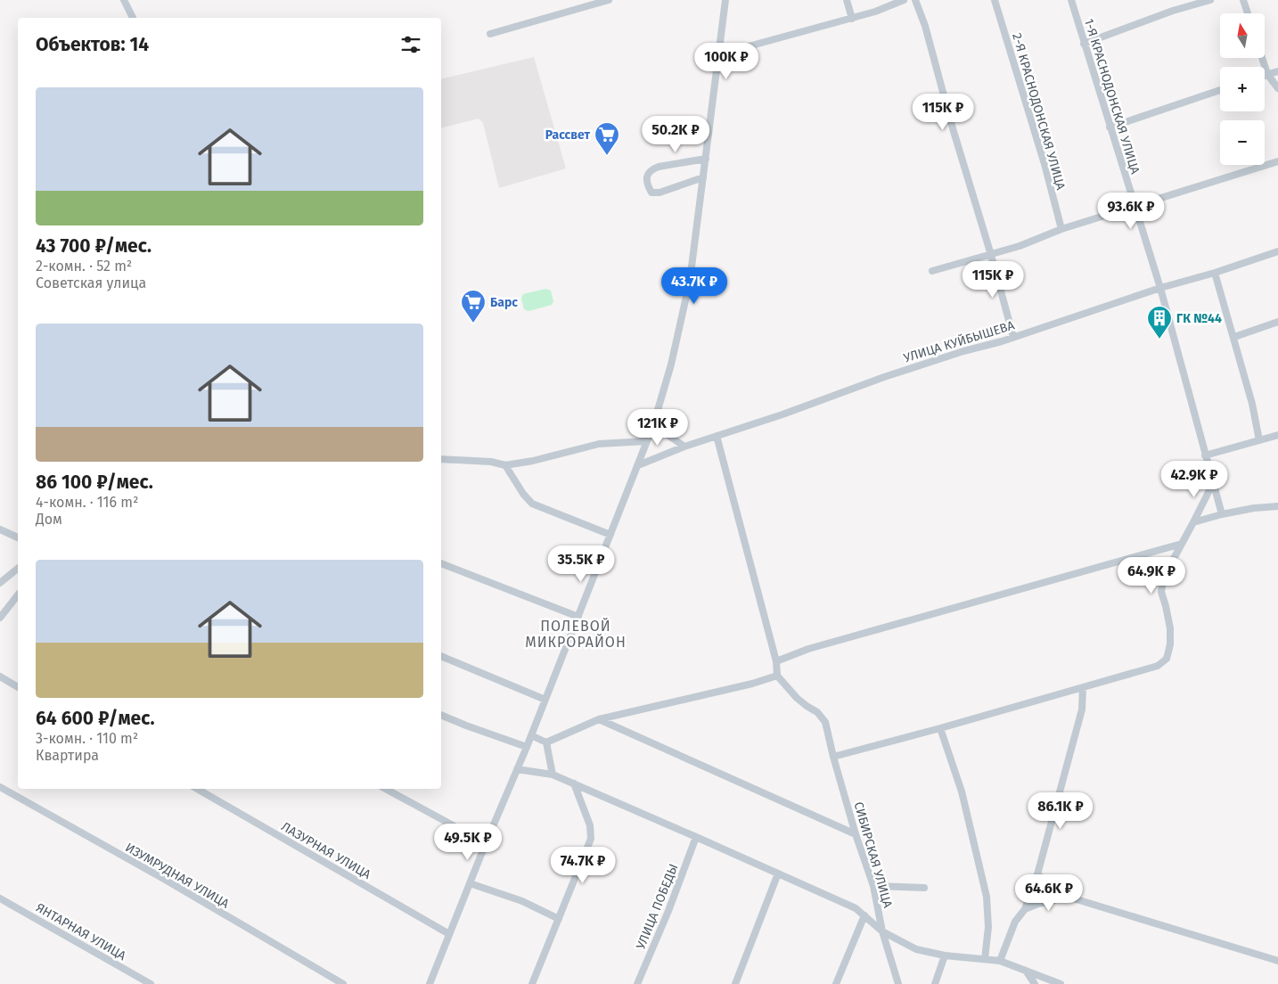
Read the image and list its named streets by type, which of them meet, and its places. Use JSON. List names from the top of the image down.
{
  "streets": {
    "street": [
      "1-Я КРАСНОДОНСКАЯ УЛИЦА",
      "2-Я КРАСНОДОНСКАЯ УЛИЦА",
      "УЛИЦА КУЙБЫШЕВА",
      "ЛАЗУРНАЯ УЛИЦА",
      "СИБИРСКАЯ УЛИЦА",
      "ИЗУМРУДНАЯ УЛИЦА",
      "УЛИЦА ПОБЕДЫ",
      "ЯНТАРНАЯ УЛИЦА"
    ]
  },
  "crossings": [
    ["1-Я КРАСНОДОНСКАЯ УЛИЦА", "УЛИЦА КУЙБЫШЕВА"]
  ],
  "districts": ["ПОЛЕВОЙ МИКРОРАЙОН"],
  "places": {
    "supermarket": ["Рассвет", "Барс"],
    "building": ["ГК №44"]
  },
  "north": "top",
  "page": {
    "map_buttons": ["+", "−"],
    "heading": "Объектов: 14",
    "price": [
      "100K ₽",
      "115K ₽",
      "50.2K ₽",
      "93.6K ₽",
      "115K ₽",
      "43.7K ₽",
      "121K ₽",
      "42.9K ₽",
      "35.5K ₽",
      "64.9K ₽",
      "86.1K ₽",
      "49.5K ₽",
      "74.7K ₽",
      "64.6K ₽"
    ],
    "list": [
      {
        "name": "43 700 ₽/мес.",
        "note": "2-комн. · 52 m² · Советская улица"
      },
      {
        "name": "86 100 ₽/мес.",
        "note": "4-комн. · 116 m² · Дом"
      },
      {
        "name": "64 600 ₽/мес.",
        "note": "3-комн. · 110 m² · Квартира"
      }
    ]
  }
}
